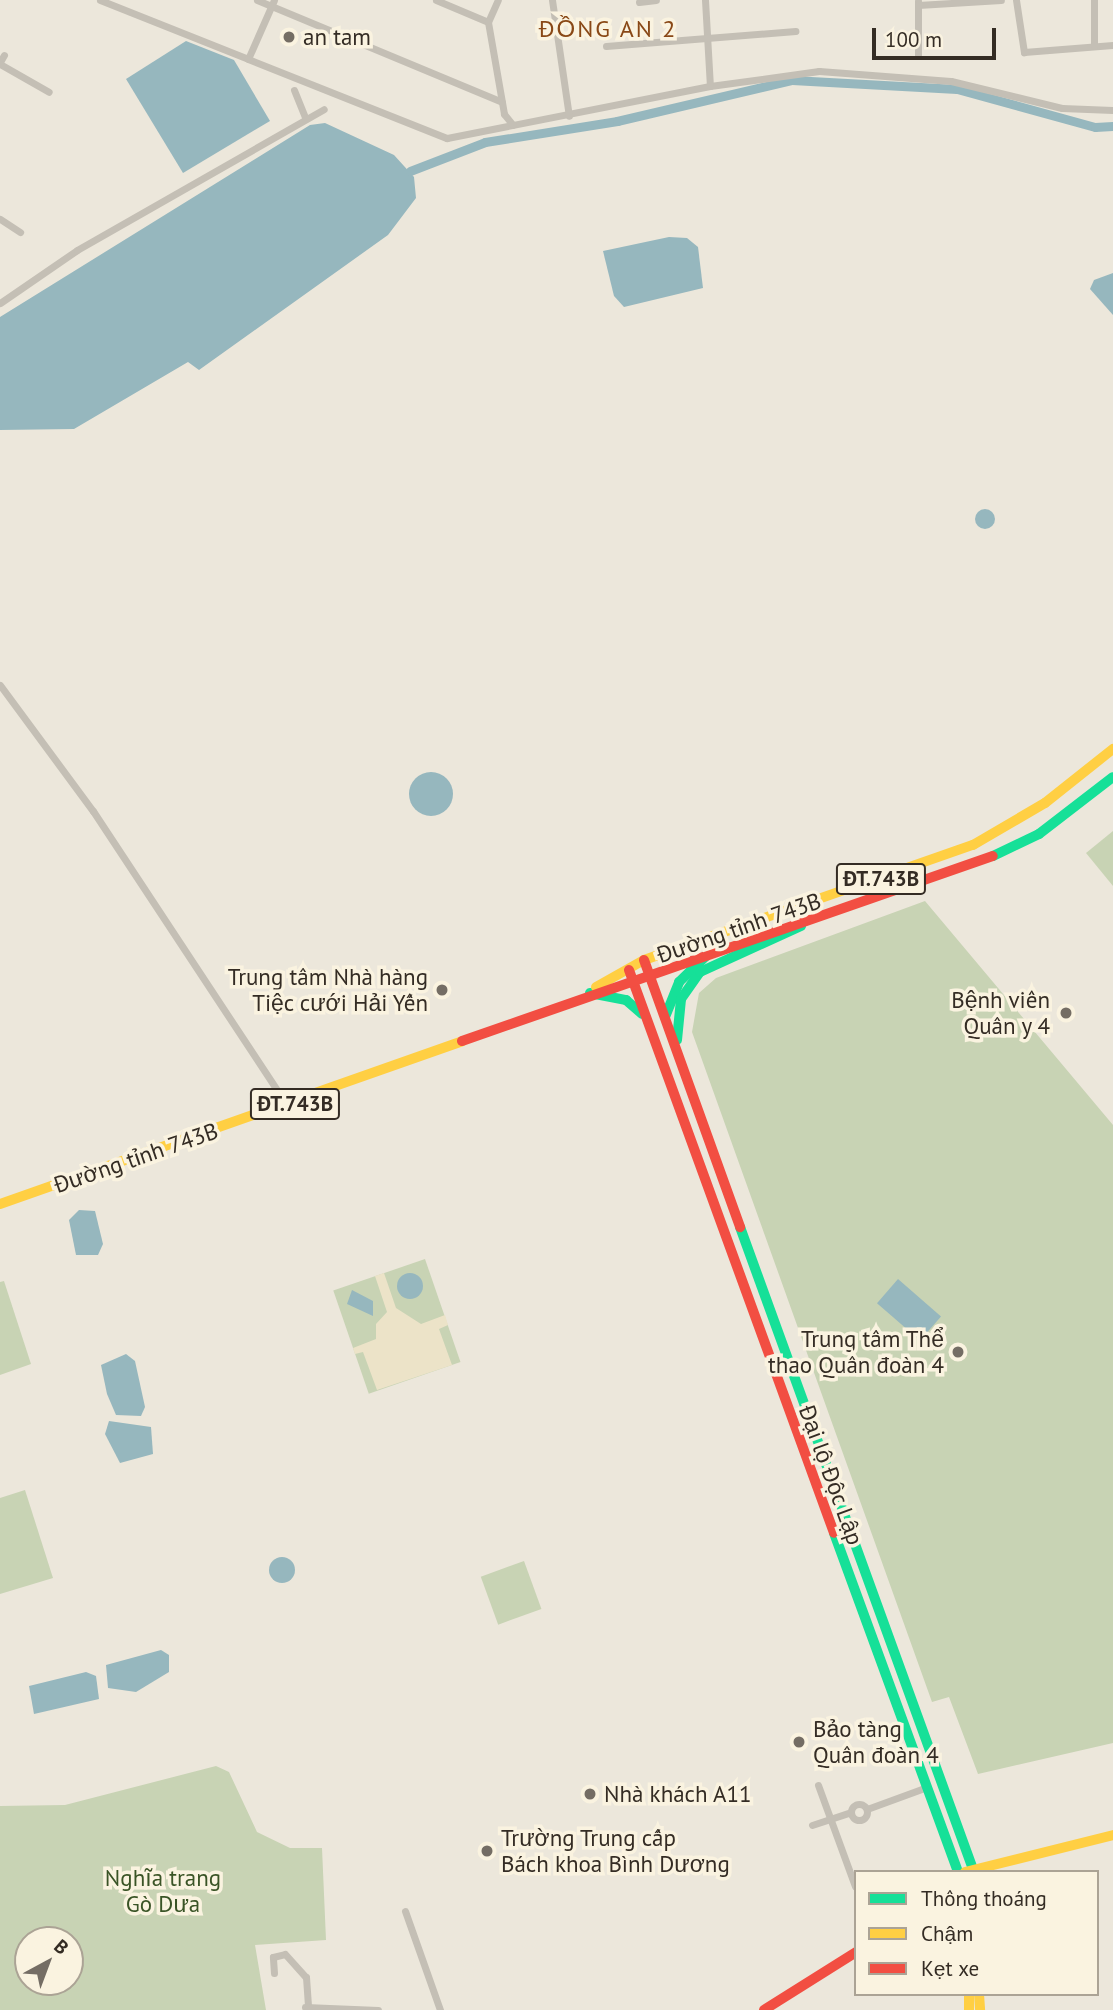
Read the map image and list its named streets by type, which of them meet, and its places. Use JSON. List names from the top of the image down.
{
  "streets": {
    "main road": ["ĐT.743B", "Đường tỉnh 743B", "Đại lộ Độc Lập"]
  },
  "crossings": [
    ["Đường tỉnh 743B", "Đại lộ Độc Lập"]
  ],
  "districts": ["ĐỒNG AN 2"],
  "parks": ["Nghĩa trang Gò Dưa"],
  "places": [
    "an tam",
    "Trung tâm Nhà hàng Tiệc cưới Hải Yến",
    "Bệnh viên Quân y 4",
    "Trung tâm Thể thao Quân đoàn 4",
    "Bảo tàng Quân đoàn 4",
    "Nhà khách A11",
    "Trường Trung cấp Bách khoa Bình Dương"
  ],
  "legend": ["Thông thoáng", "Chậm", "Kẹt xe"],
  "scale_bar": "100 m",
  "north": "top right"
}
